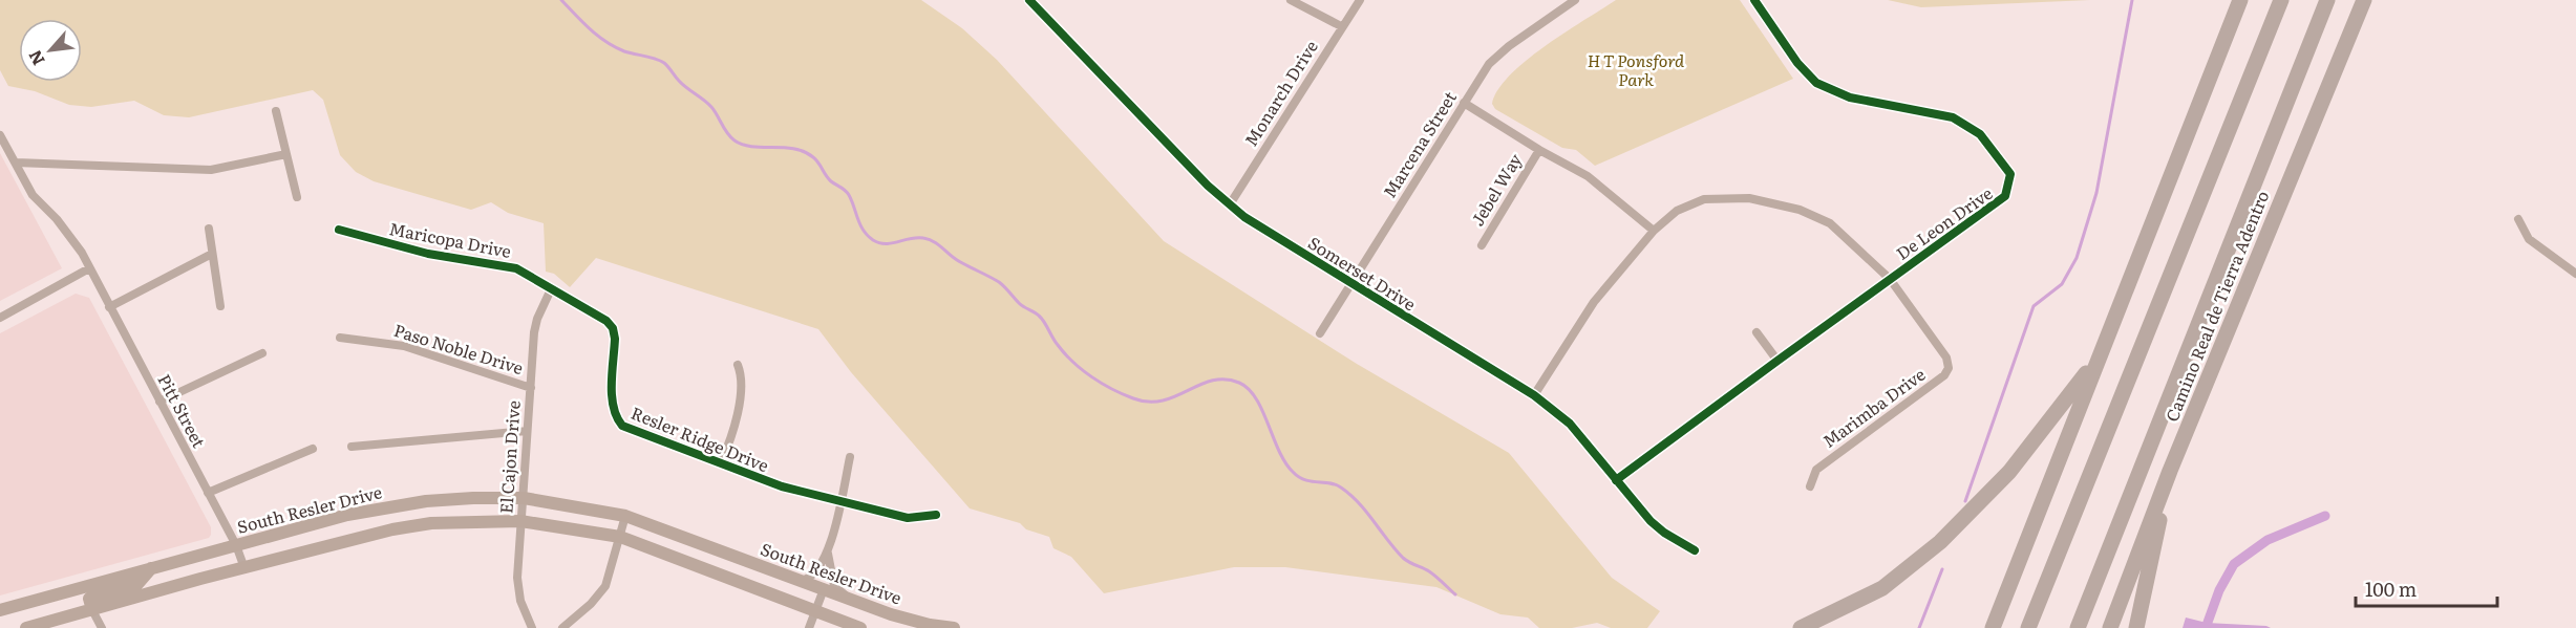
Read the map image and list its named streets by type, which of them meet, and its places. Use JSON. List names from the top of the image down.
{
  "streets": {
    "highway": ["Camino Real de Tierra Adentro"],
    "main road": ["South Resler Drive"],
    "street": [
      "Monarch Drive",
      "Marcena Street",
      "Jebel Way",
      "De Leon Drive",
      "Maricopa Drive",
      "Somerset Drive",
      "Paso Noble Drive",
      "Marimba Drive",
      "Pitt Street",
      "Resler Ridge Drive",
      "El Cajon Drive"
    ]
  },
  "crossings": [
    ["Monarch Drive", "Somerset Drive"],
    ["Marcena Street", "Somerset Drive"],
    ["De Leon Drive", "Somerset Drive"],
    ["De Leon Drive", "Marimba Drive"],
    ["Maricopa Drive", "Resler Ridge Drive"],
    ["Maricopa Drive", "El Cajon Drive"],
    ["Somerset Drive", "Marimba Drive"],
    ["Paso Noble Drive", "El Cajon Drive"],
    ["Pitt Street", "South Resler Drive"],
    ["Resler Ridge Drive", "El Cajon Drive"],
    ["El Cajon Drive", "South Resler Drive"]
  ],
  "parks": ["H T Ponsford Park"],
  "scale_bar": "100 m",
  "north": "bottom left"
}
